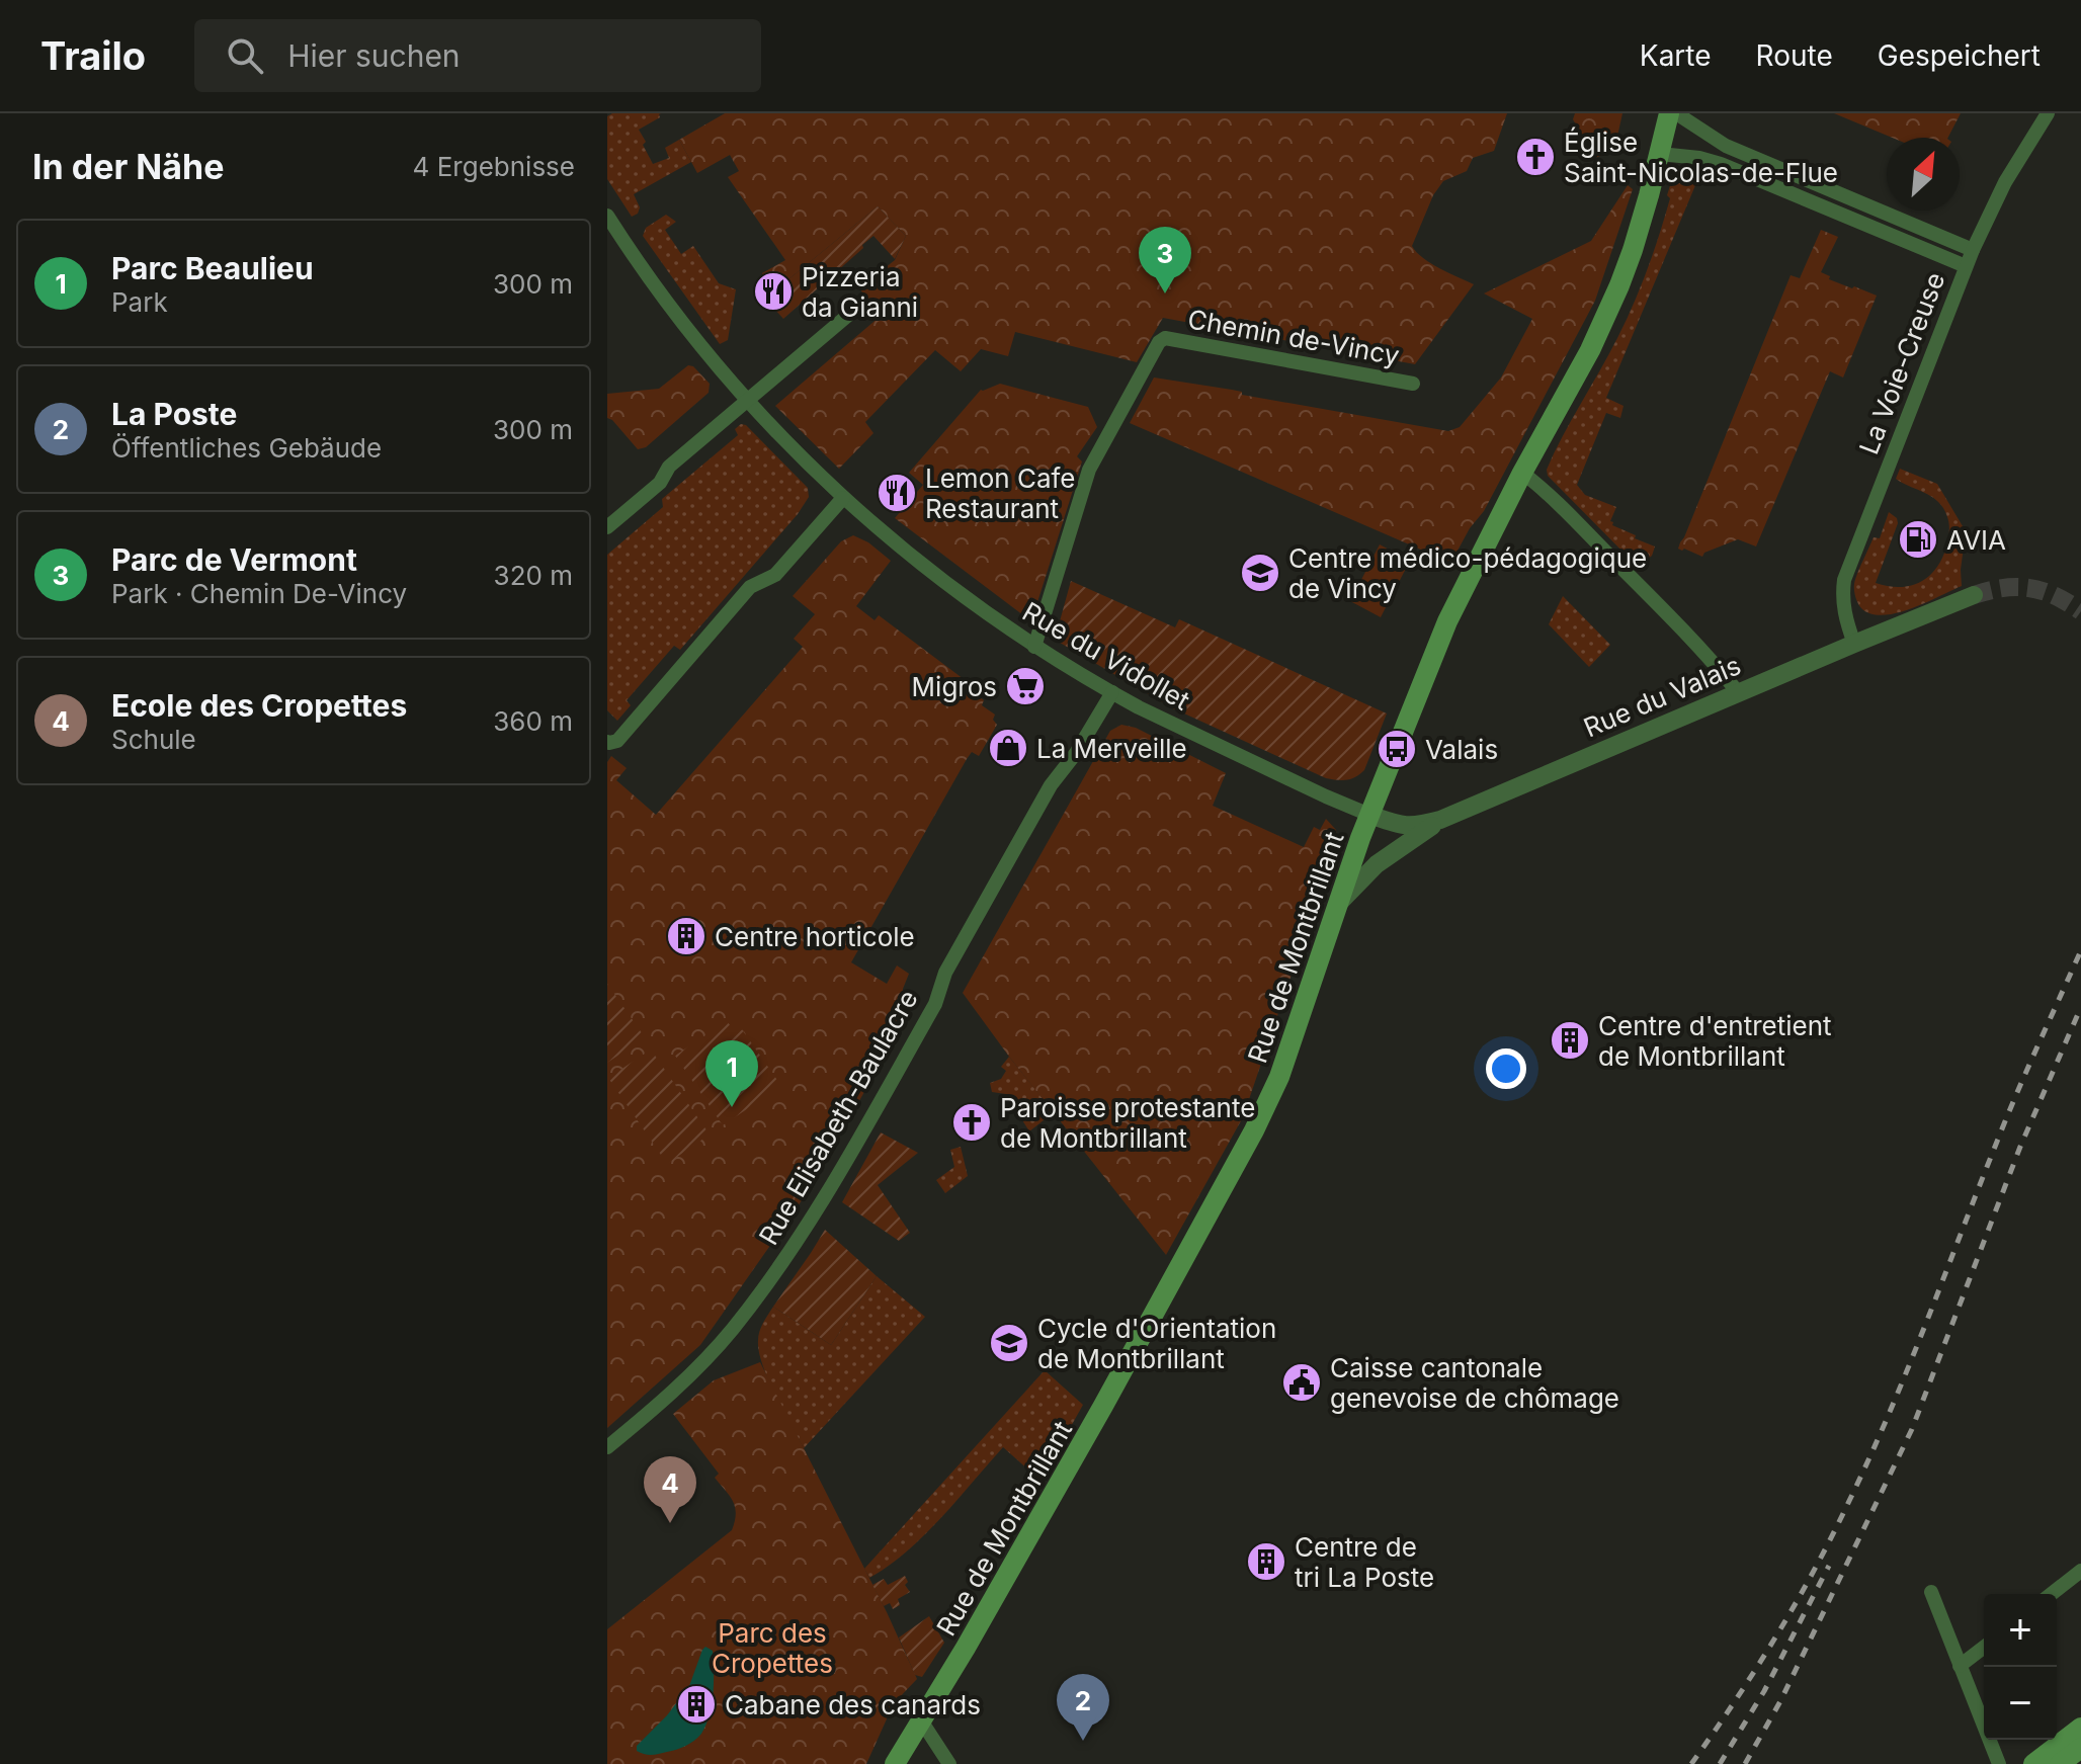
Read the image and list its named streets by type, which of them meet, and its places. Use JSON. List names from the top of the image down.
{
  "streets": {
    "main road": ["Rue de Montbrillant"],
    "street": [
      "Chemin de-Vincy",
      "La Voie-Creuse",
      "Rue du Vidollet",
      "Rue du Valais",
      "Rue Elisabeth-Baulacre"
    ]
  },
  "crossings": [
    ["Chemin de-Vincy", "Rue du Vidollet"],
    ["La Voie-Creuse", "Rue du Valais"],
    ["Rue du Vidollet", "Rue du Valais"],
    ["Rue du Vidollet", "Rue de Montbrillant"],
    ["Rue du Vidollet", "Rue Elisabeth-Baulacre"],
    ["Rue du Valais", "Rue de Montbrillant"]
  ],
  "parks": ["Parc des Cropettes"],
  "places": {
    "church": ["Église Saint-Nicolas-de-Flue", "Paroisse protestante de Montbrillant"],
    "restaurant": ["Pizzeria da Gianni", "Lemon Cafe Restaurant"],
    "fuel station": ["AVIA"],
    "school or university": ["Centre médico-pédagogique de Vincy", "Cycle d'Orientation de Montbrillant"],
    "supermarket": ["Migros"],
    "shop": ["La Merveille"],
    "bus stop": ["Valais"],
    "building": [
      "Centre horticole",
      "Centre d'entretient de Montbrillant",
      "Centre de tri La Poste",
      "Cabane des canards"
    ],
    "public building": ["Caisse cantonale genevoise de chômage"]
  },
  "north": "top right",
  "page": {
    "header": "Trailo",
    "search": "Hier suchen",
    "nav": ["Karte", "Route", "Gespeichert"],
    "heading": ["In der Nähe", "4 Ergebnisse"],
    "list": [
      {
        "mark": "1",
        "name": "Parc Beaulieu",
        "note": "Park",
        "value": "300 m"
      },
      {
        "mark": "2",
        "name": "La Poste",
        "note": "Öffentliches Gebäude",
        "value": "300 m"
      },
      {
        "mark": "3",
        "name": "Parc de Vermont",
        "note": "Park · Chemin De-Vincy",
        "value": "320 m"
      },
      {
        "mark": "4",
        "name": "Ecole des Cropettes",
        "note": "Schule",
        "value": "360 m"
      }
    ],
    "pins": [
      "3",
      "1",
      "4",
      "2"
    ],
    "map_buttons": ["+", "−"]
  }
}
